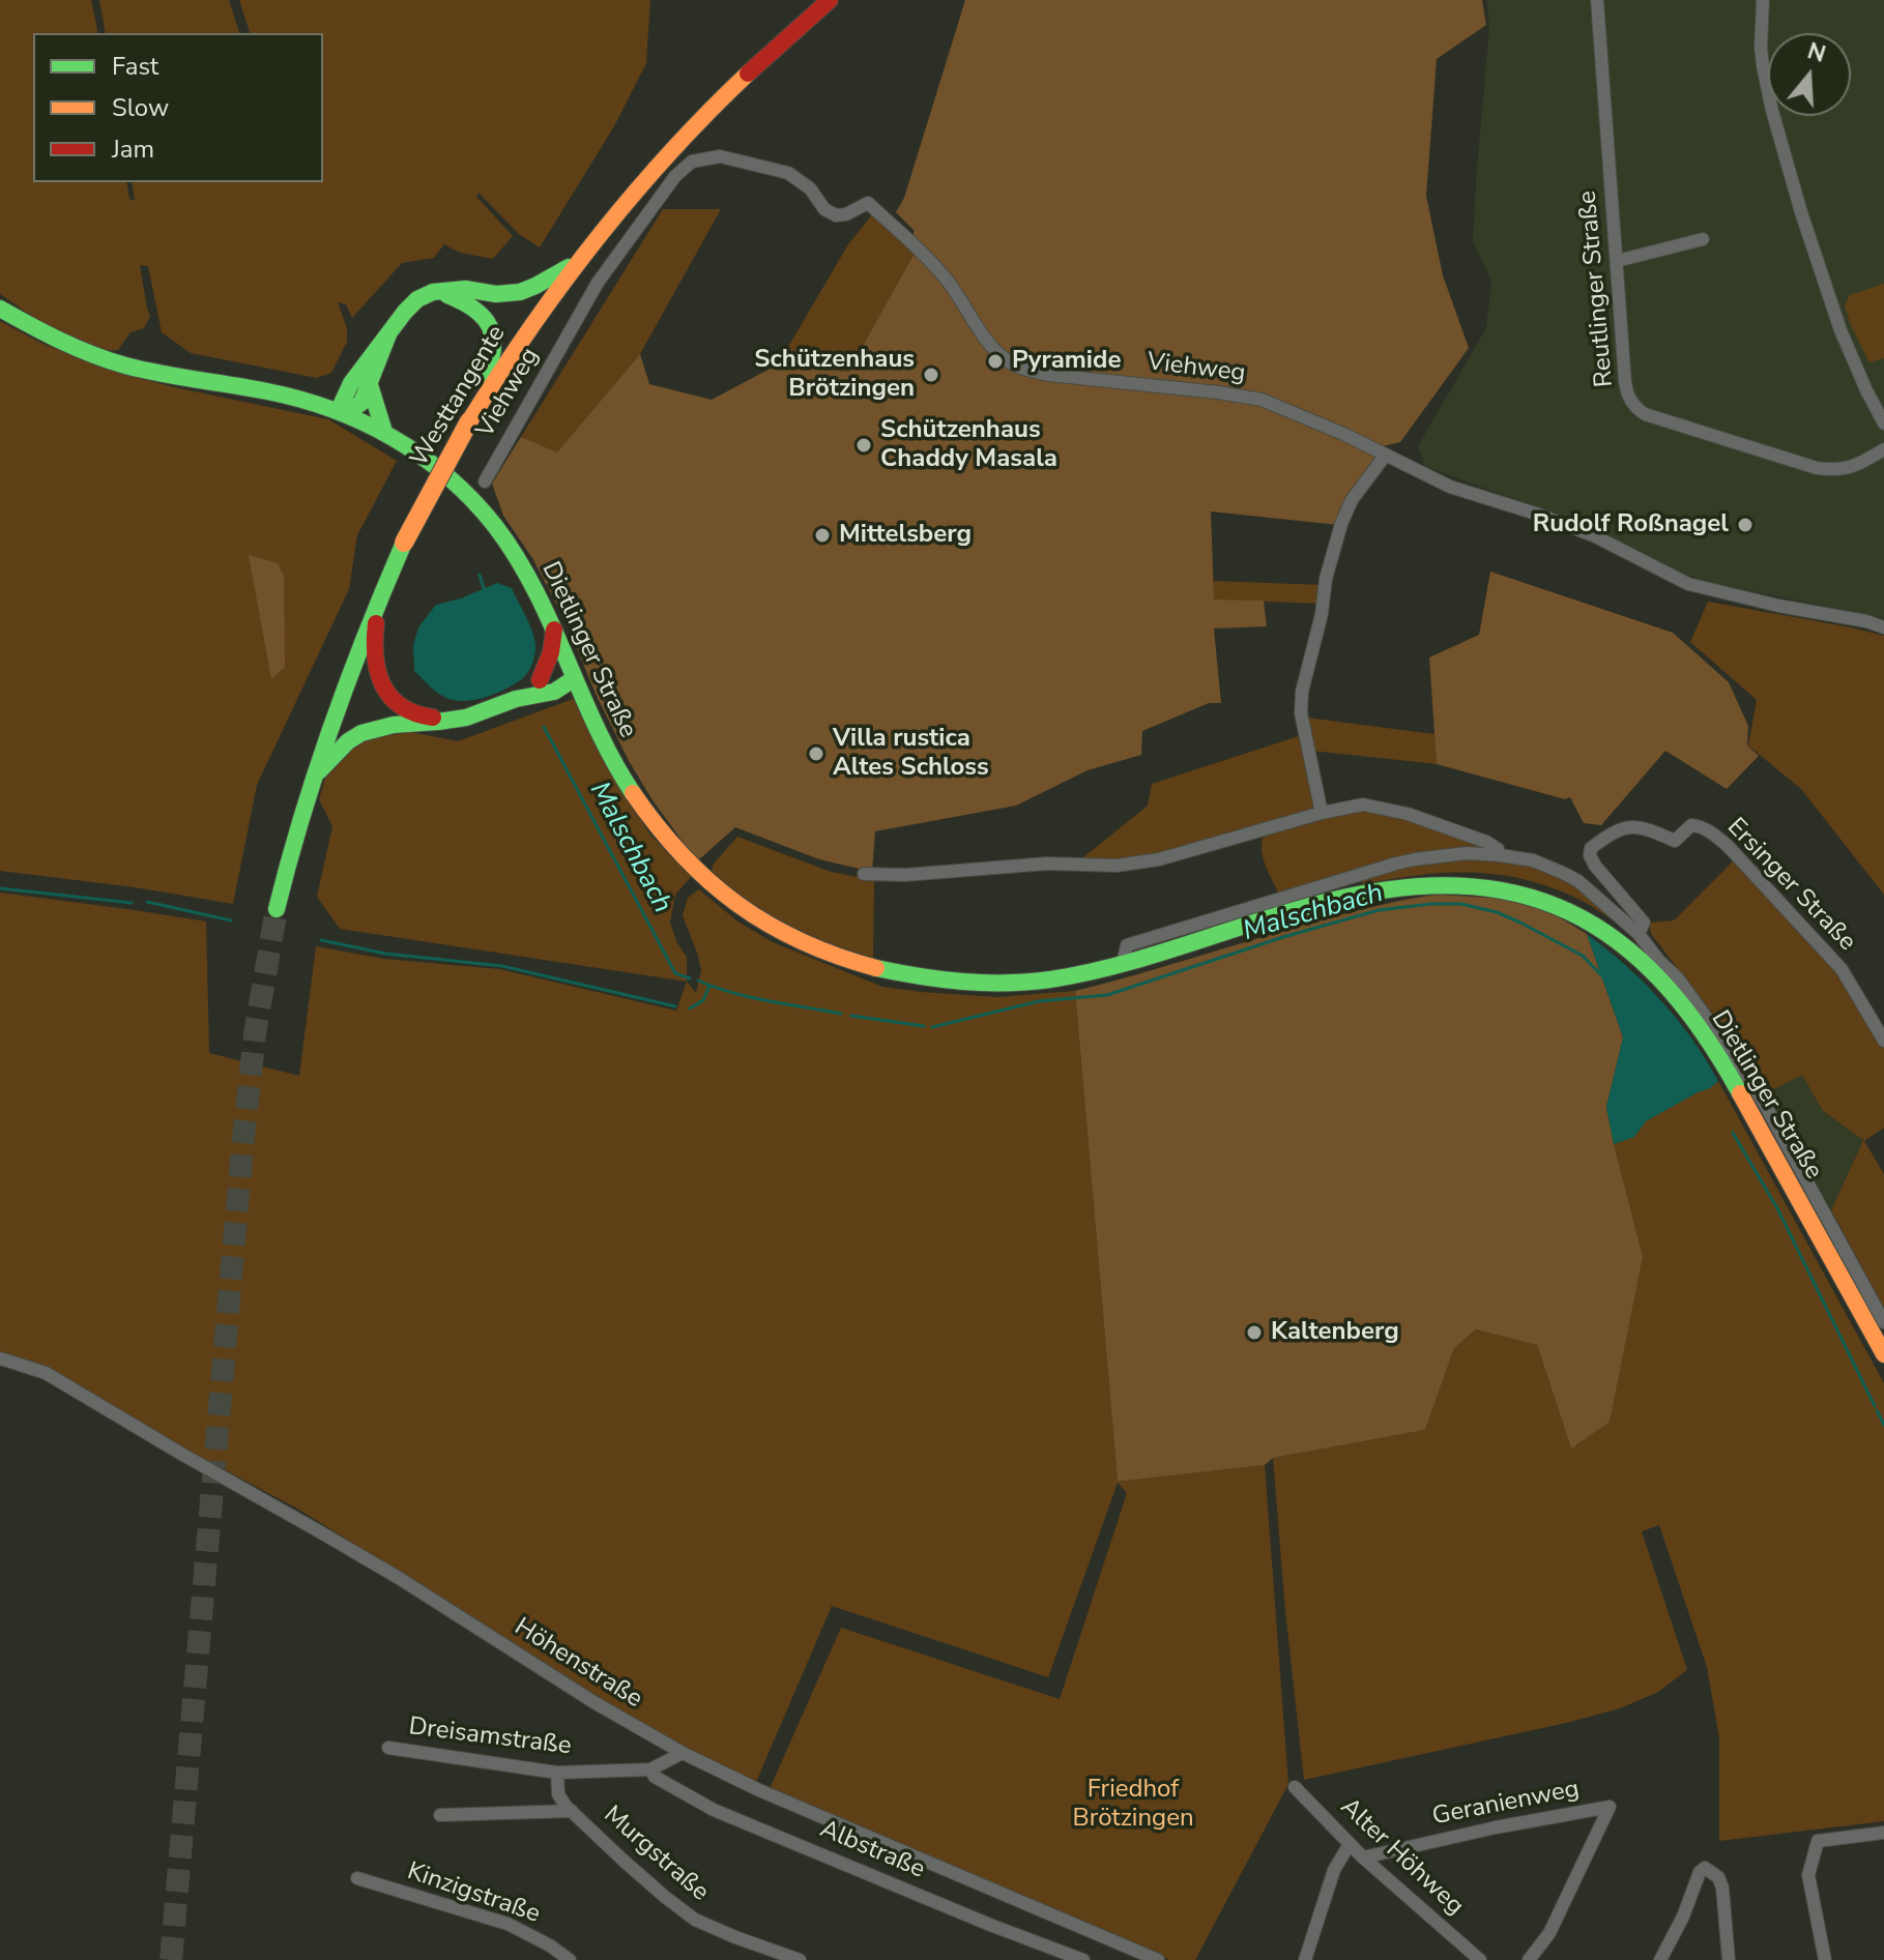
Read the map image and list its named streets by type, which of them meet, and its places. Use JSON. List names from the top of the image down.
{
  "streets": {
    "main road": ["Westtangente", "Dietlinger Straße"],
    "street": [
      "Reutlinger Straße",
      "Viehweg",
      "Ersinger Straße",
      "Höhenstraße",
      "Dreisamstraße",
      "Geranienweg",
      "Albstraße",
      "Murgstraße",
      "Alter Höhweg",
      "Kinzigstraße"
    ]
  },
  "crossings": [
    ["Dietlinger Straße", "Ersinger Straße"],
    ["Höhenstraße", "Dreisamstraße"],
    ["Dreisamstraße", "Albstraße"],
    ["Dreisamstraße", "Murgstraße"],
    ["Geranienweg", "Alter Höhweg"]
  ],
  "water": ["Malschbach"],
  "parks": ["Friedhof Brötzingen"],
  "places": [
    "Pyramide",
    "Schützenhaus Brötzingen",
    "Schützenhaus Chaddy Masala",
    "Rudolf Roßnagel",
    "Mittelsberg",
    "Villa rustica Altes Schloss",
    "Kaltenberg"
  ],
  "legend": ["Fast", "Slow", "Jam"],
  "north": "top"
}
